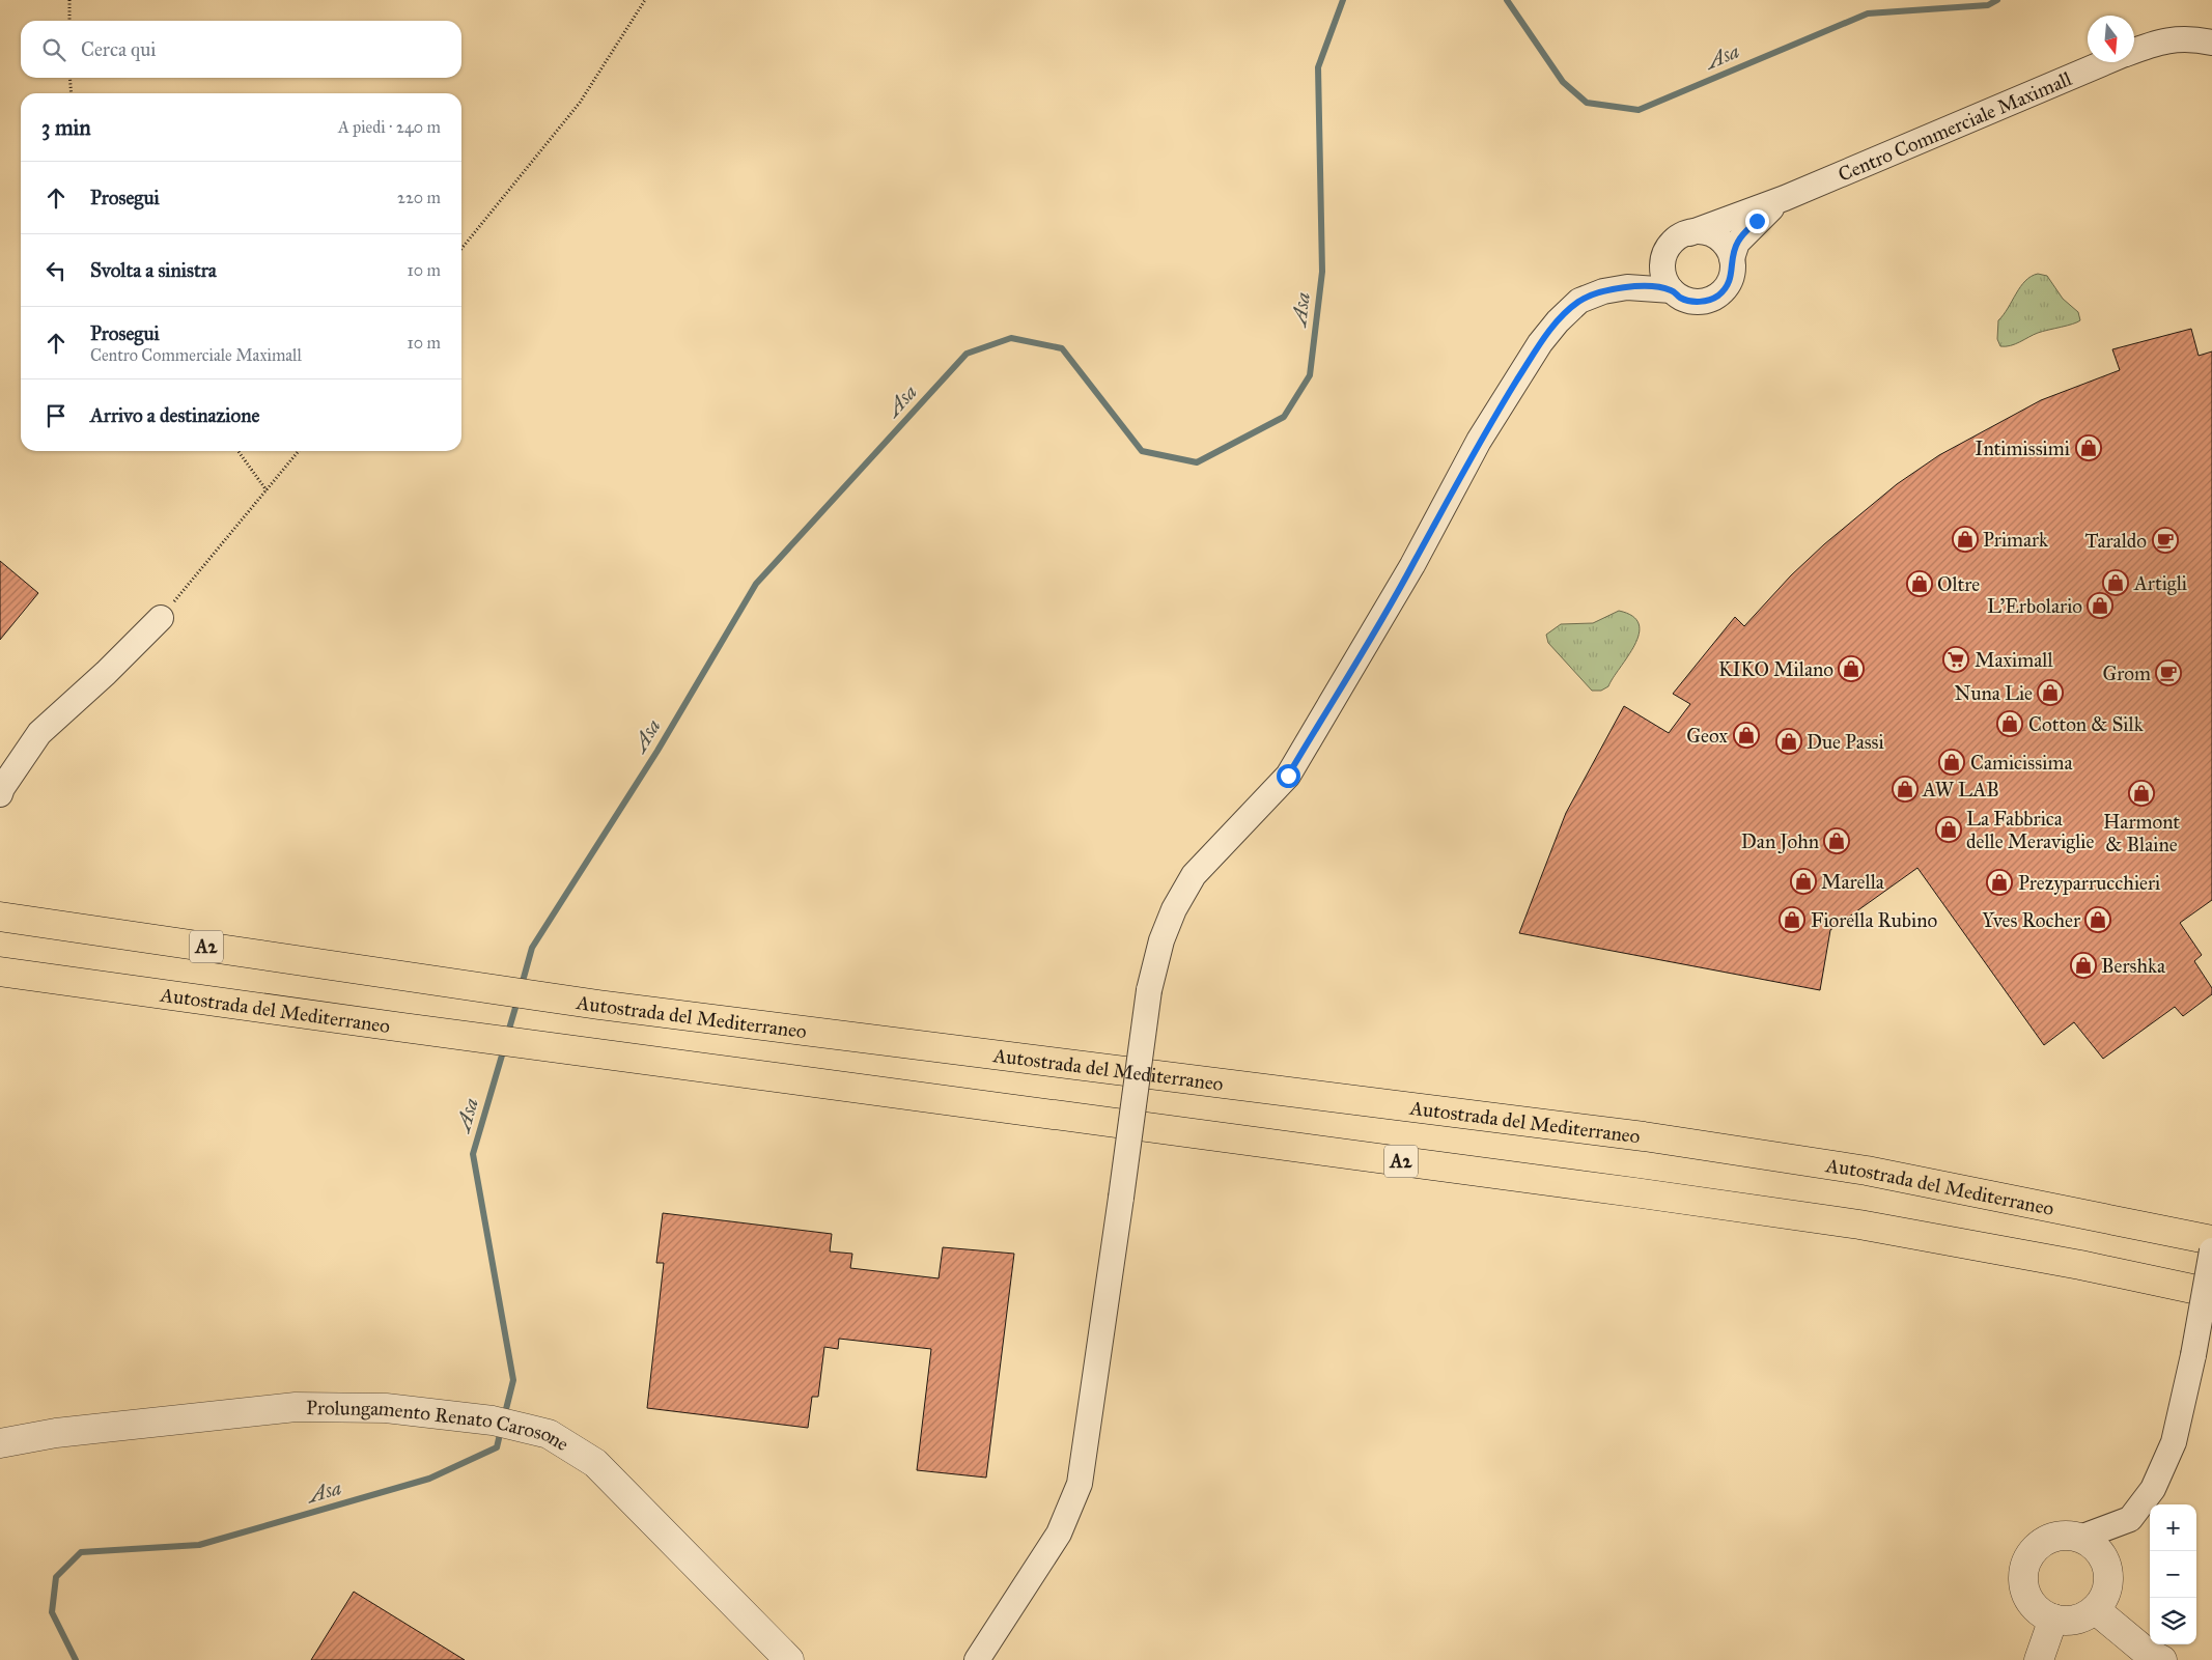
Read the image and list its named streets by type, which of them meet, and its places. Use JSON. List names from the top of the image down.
{
  "streets": {
    "highway": ["A2", "Autostrada del Mediterraneo"],
    "street": ["Centro Commerciale Maximall", "Prolungamento Renato Carosone"]
  },
  "water": ["Asa"],
  "places": {
    "shop": [
      "Intimissimi",
      "Primark",
      "Artigli",
      "Oltre",
      "L'Erbolario",
      "KIKO Milano",
      "Nuna Lie",
      "Cotton & Silk",
      "Geox",
      "Due Passi",
      "Camicissima",
      "AW LAB",
      "Harmont & Blaine",
      "La Fabbrica delle Meraviglie",
      "Dan John",
      "Marella",
      "Prezyparrucchieri",
      "Fiorella Rubino",
      "Yves Rocher",
      "Bershka"
    ],
    "cafe": ["Taraldo", "Grom"],
    "supermarket": ["Maximall"]
  },
  "north": "bottom",
  "page": {
    "search": "Cerca qui",
    "heading": ["3 min", "A piedi · 240 m"],
    "list": [
      ["Prosegui", "220 m"],
      ["Svolta a sinistra", "10 m"],
      ["Prosegui", "Centro Commerciale Maximall", "10 m"],
      "Arrivo a destinazione"
    ],
    "map_buttons": ["+", "−"]
  }
}
